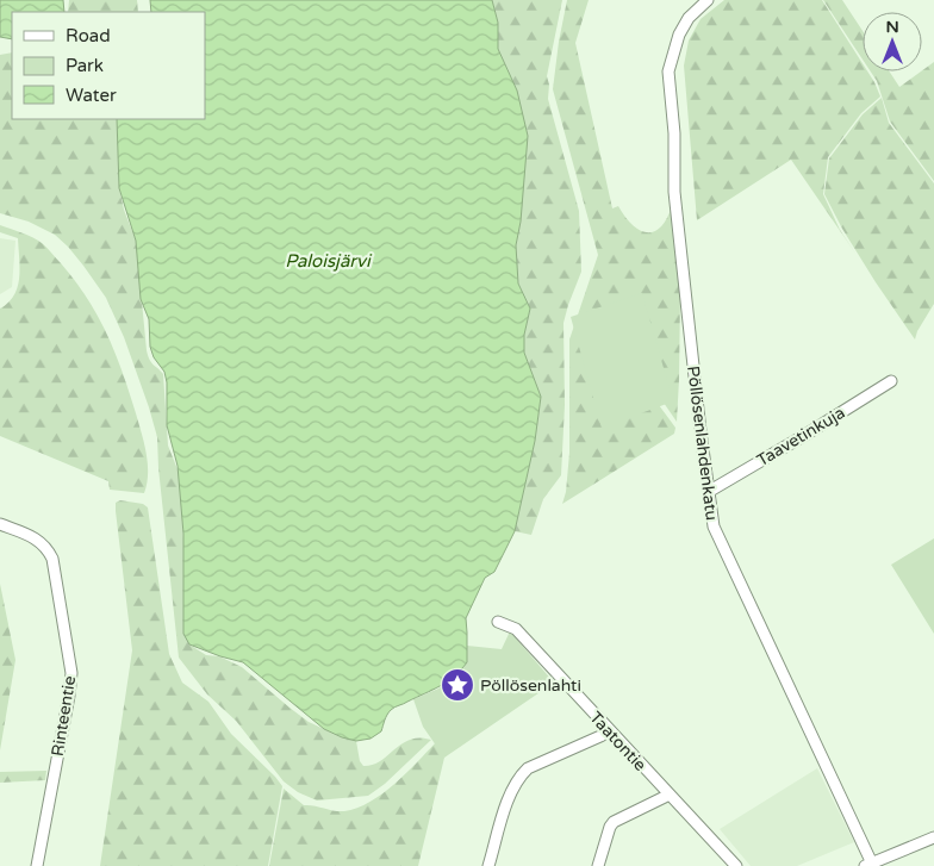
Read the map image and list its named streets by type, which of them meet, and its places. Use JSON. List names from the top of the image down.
{
  "streets": {
    "street": [
      "Taavetinkuja",
      "Pöllösenlahdenkatu",
      "Rinteentie",
      "Taatontie"
    ]
  },
  "crossings": [
    ["Taavetinkuja", "Pöllösenlahdenkatu"]
  ],
  "water": ["Paloisjärvi"],
  "places": {
    "place": ["Pöllösenlahti"]
  },
  "legend": ["Road", "Park", "Water"],
  "north": "top"
}
